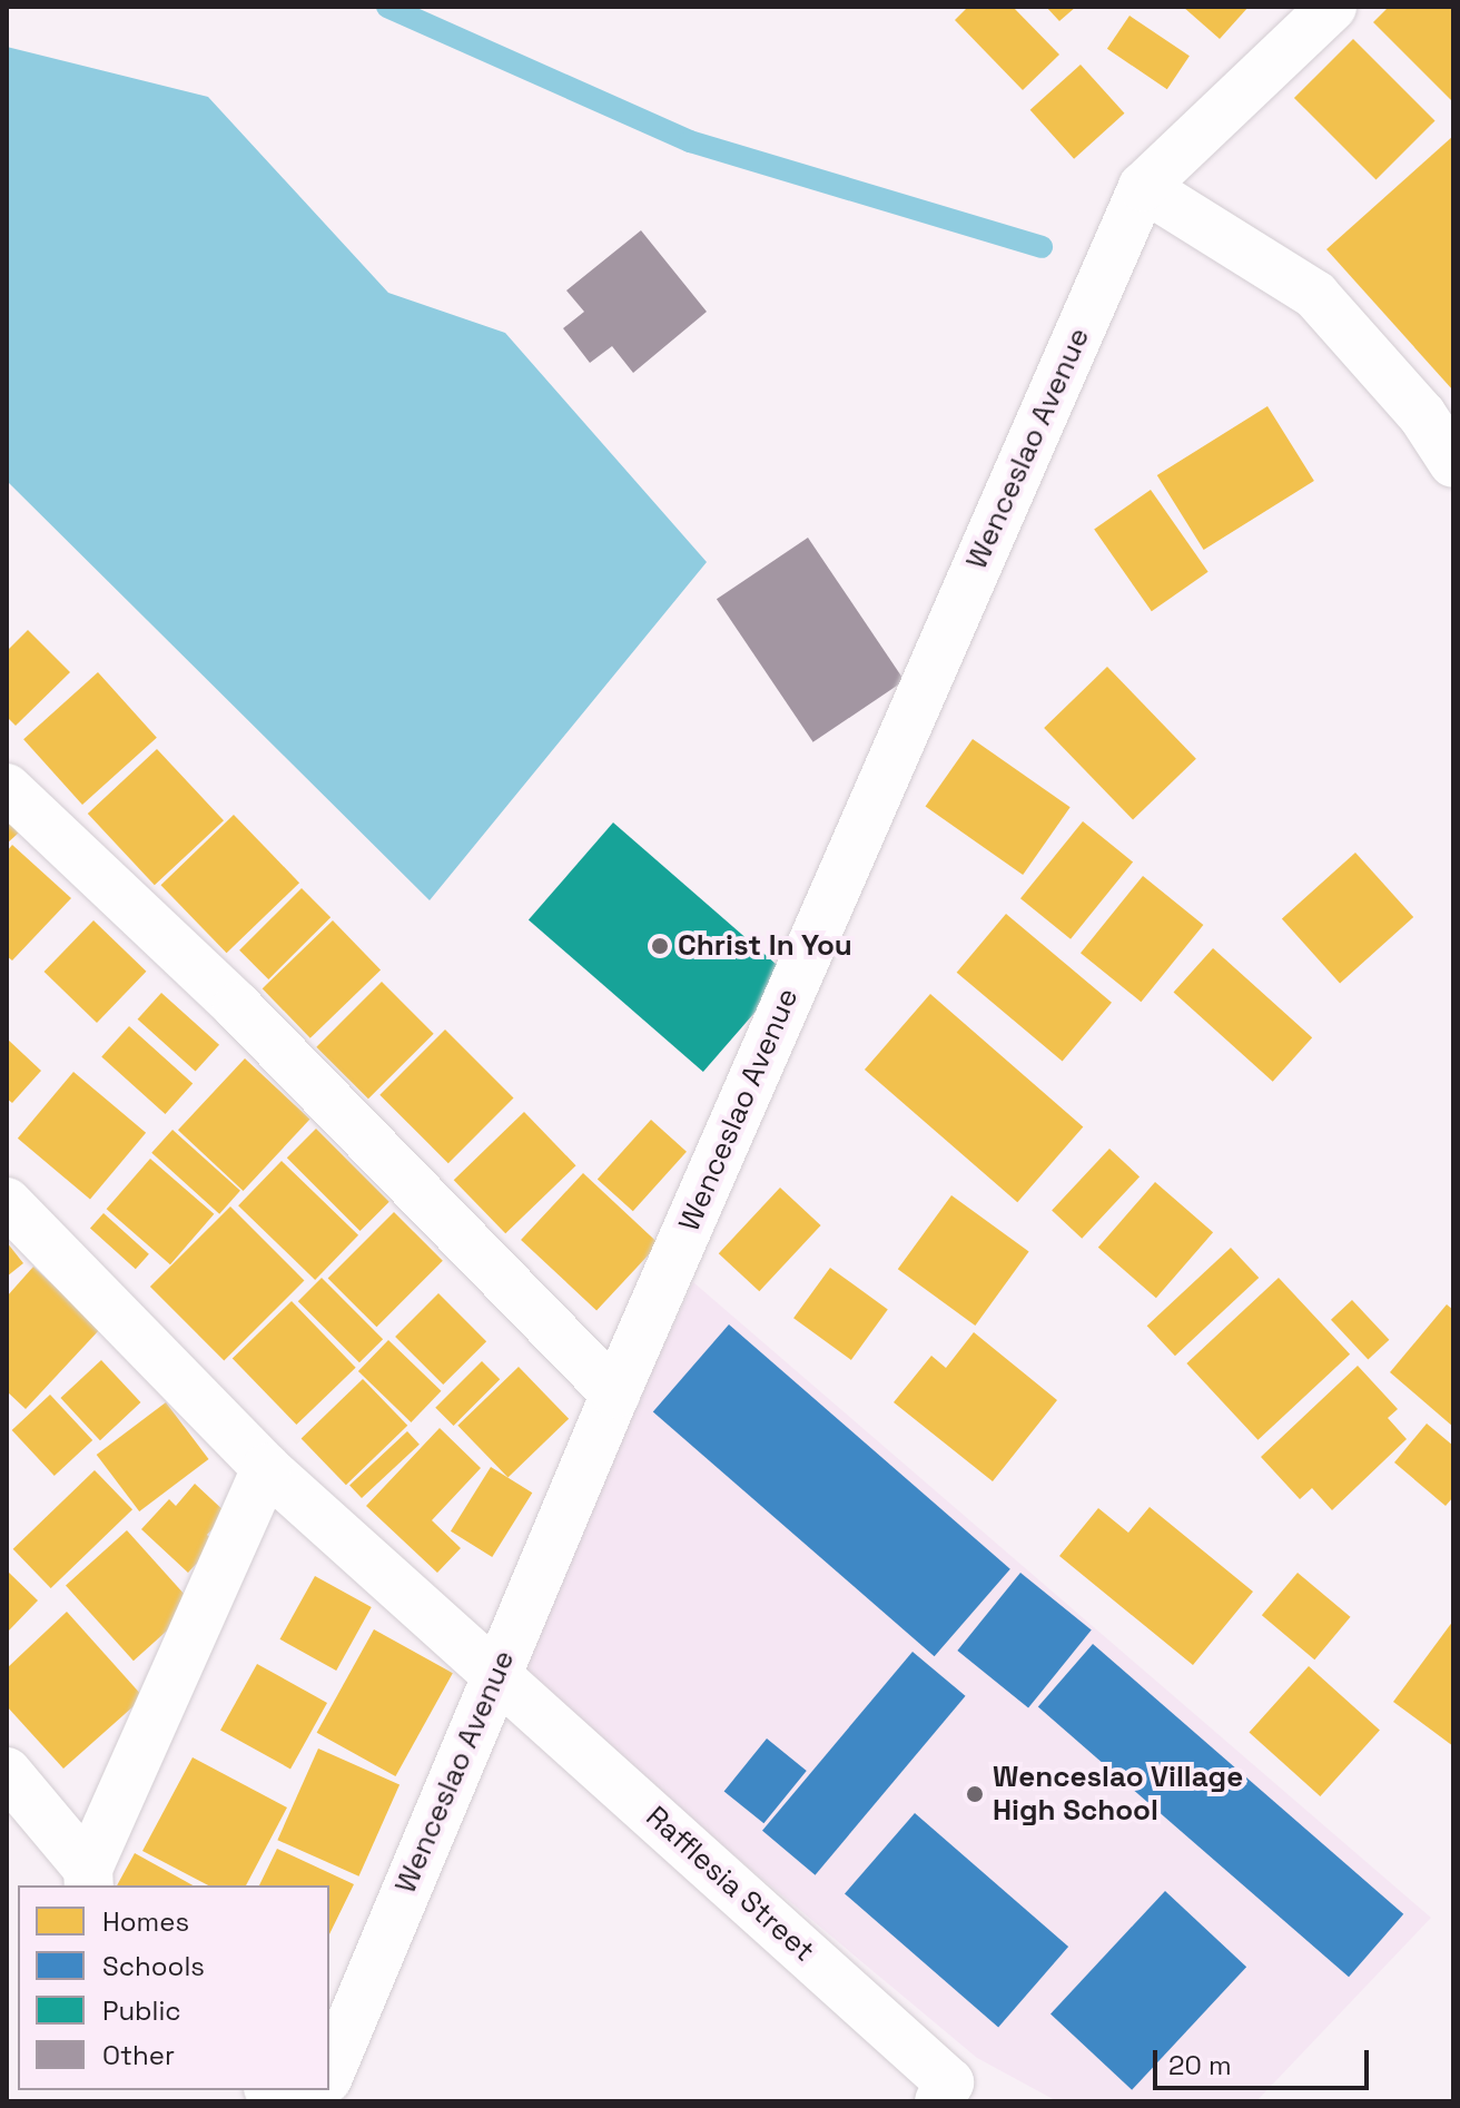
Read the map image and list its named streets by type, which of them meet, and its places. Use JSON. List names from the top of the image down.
{
  "streets": {
    "street": ["Wenceslao Avenue", "Rafflesia Street"]
  },
  "crossings": [
    ["Wenceslao Avenue", "Rafflesia Street"]
  ],
  "places": ["Christ In You", "Wenceslao Village High School"],
  "legend": [
    "Homes",
    "Schools",
    "Public",
    "Other"
  ],
  "scale_bar": "20 m"
}
